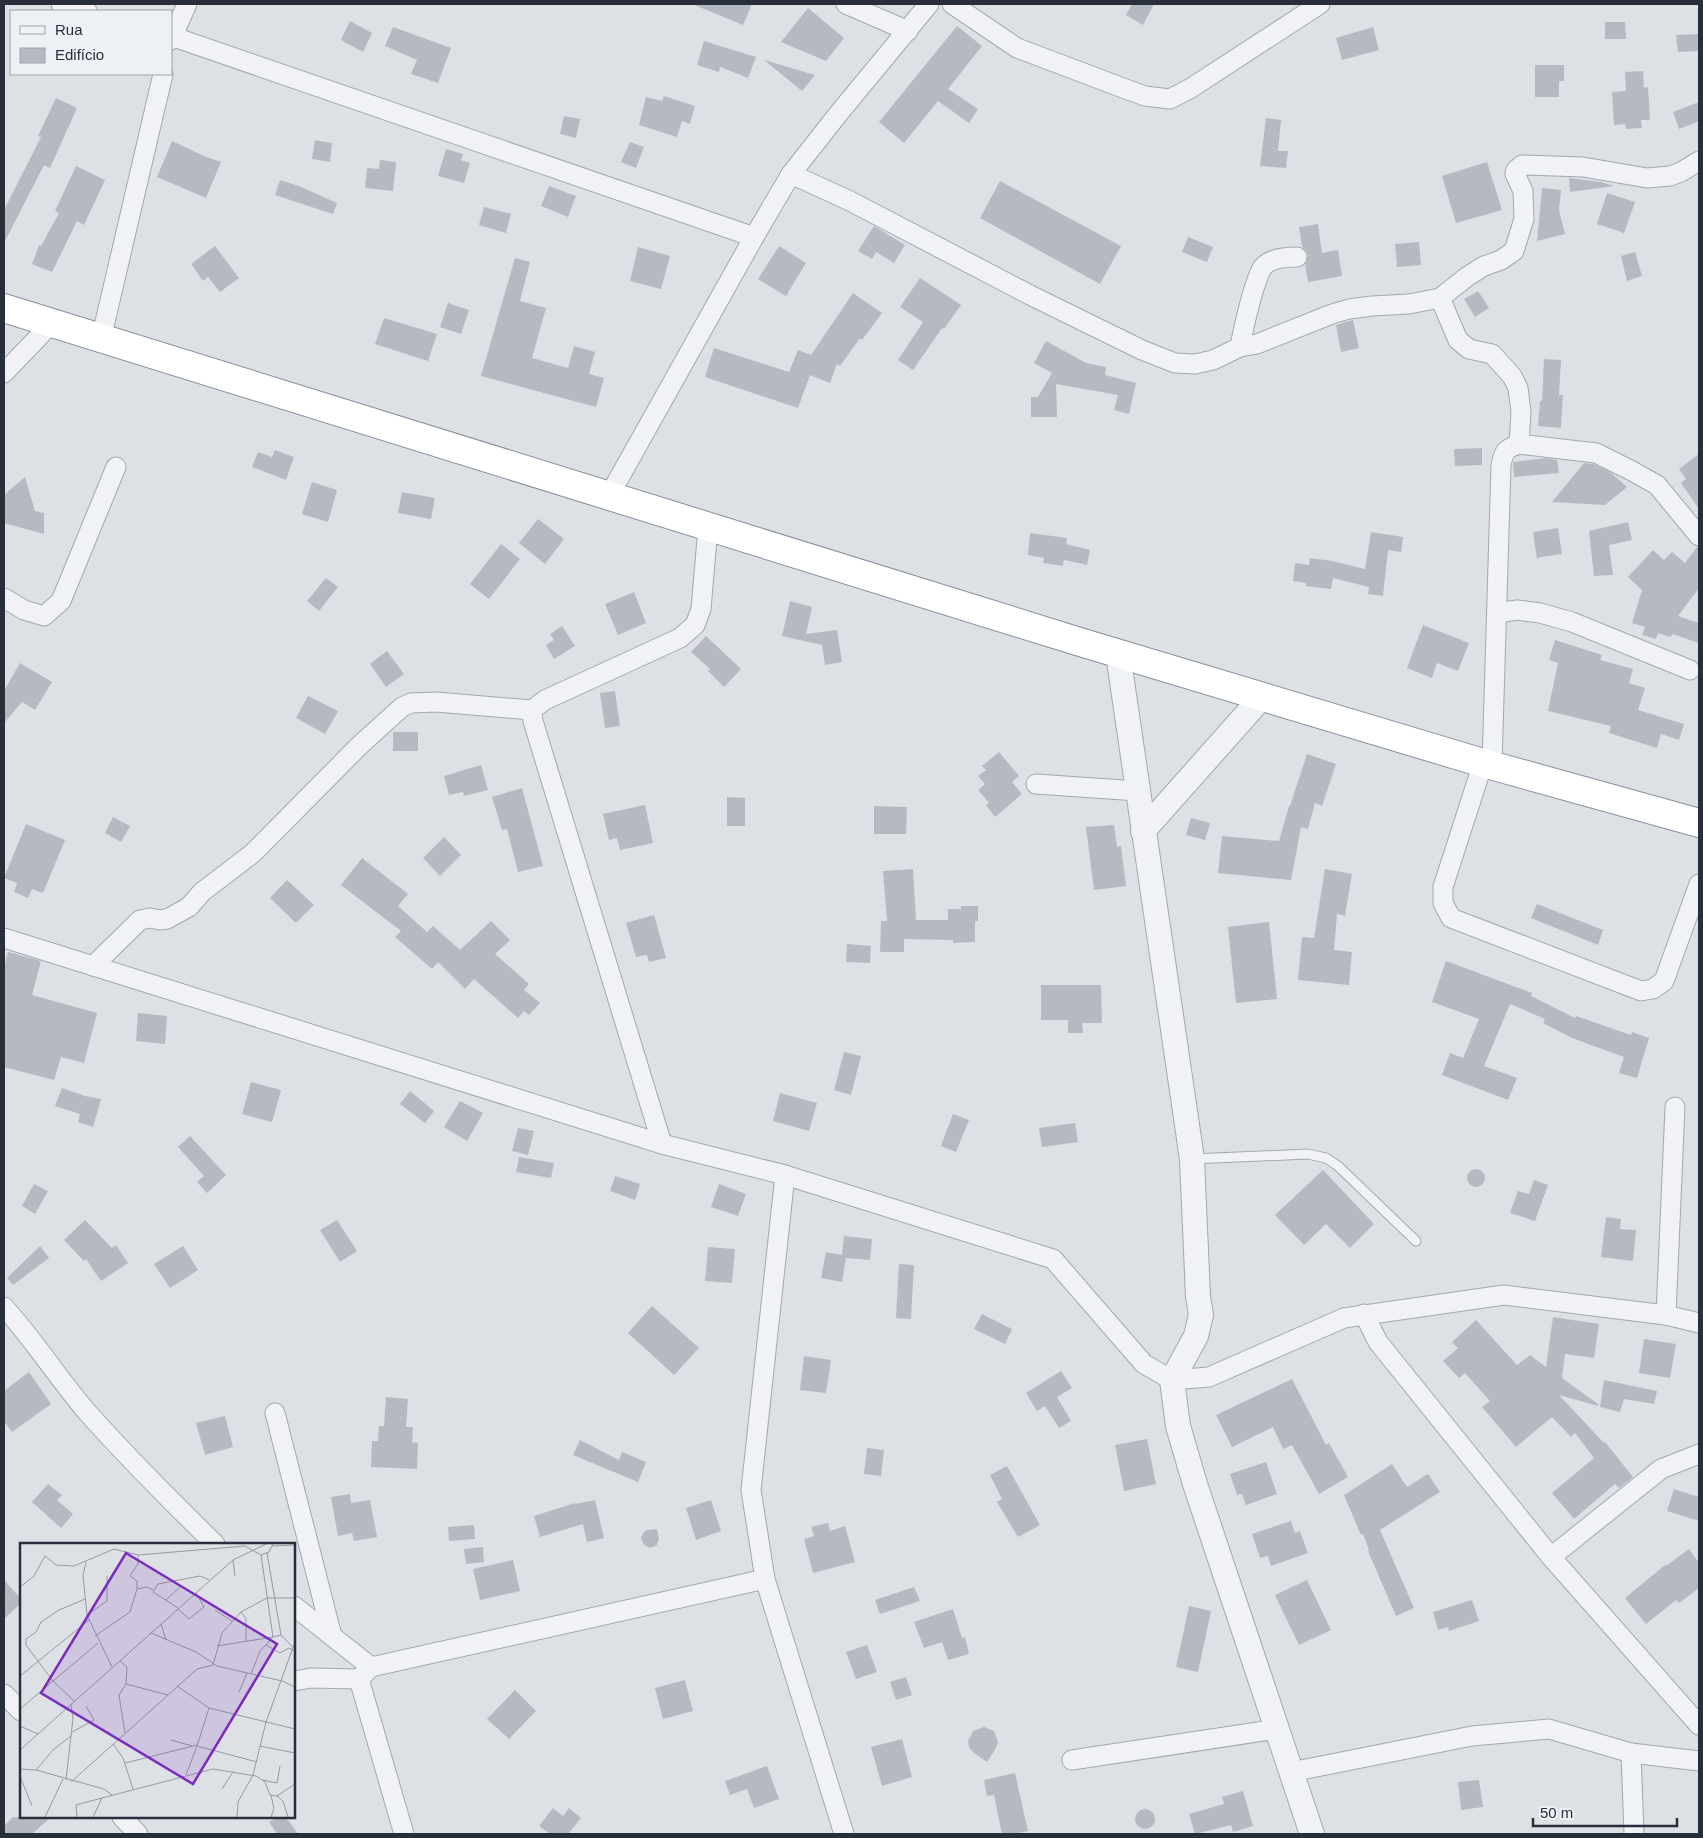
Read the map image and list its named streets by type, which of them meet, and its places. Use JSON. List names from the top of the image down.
{
  "legend": ["Rua", "Edifício"],
  "scale_bar": "50 m"
}
